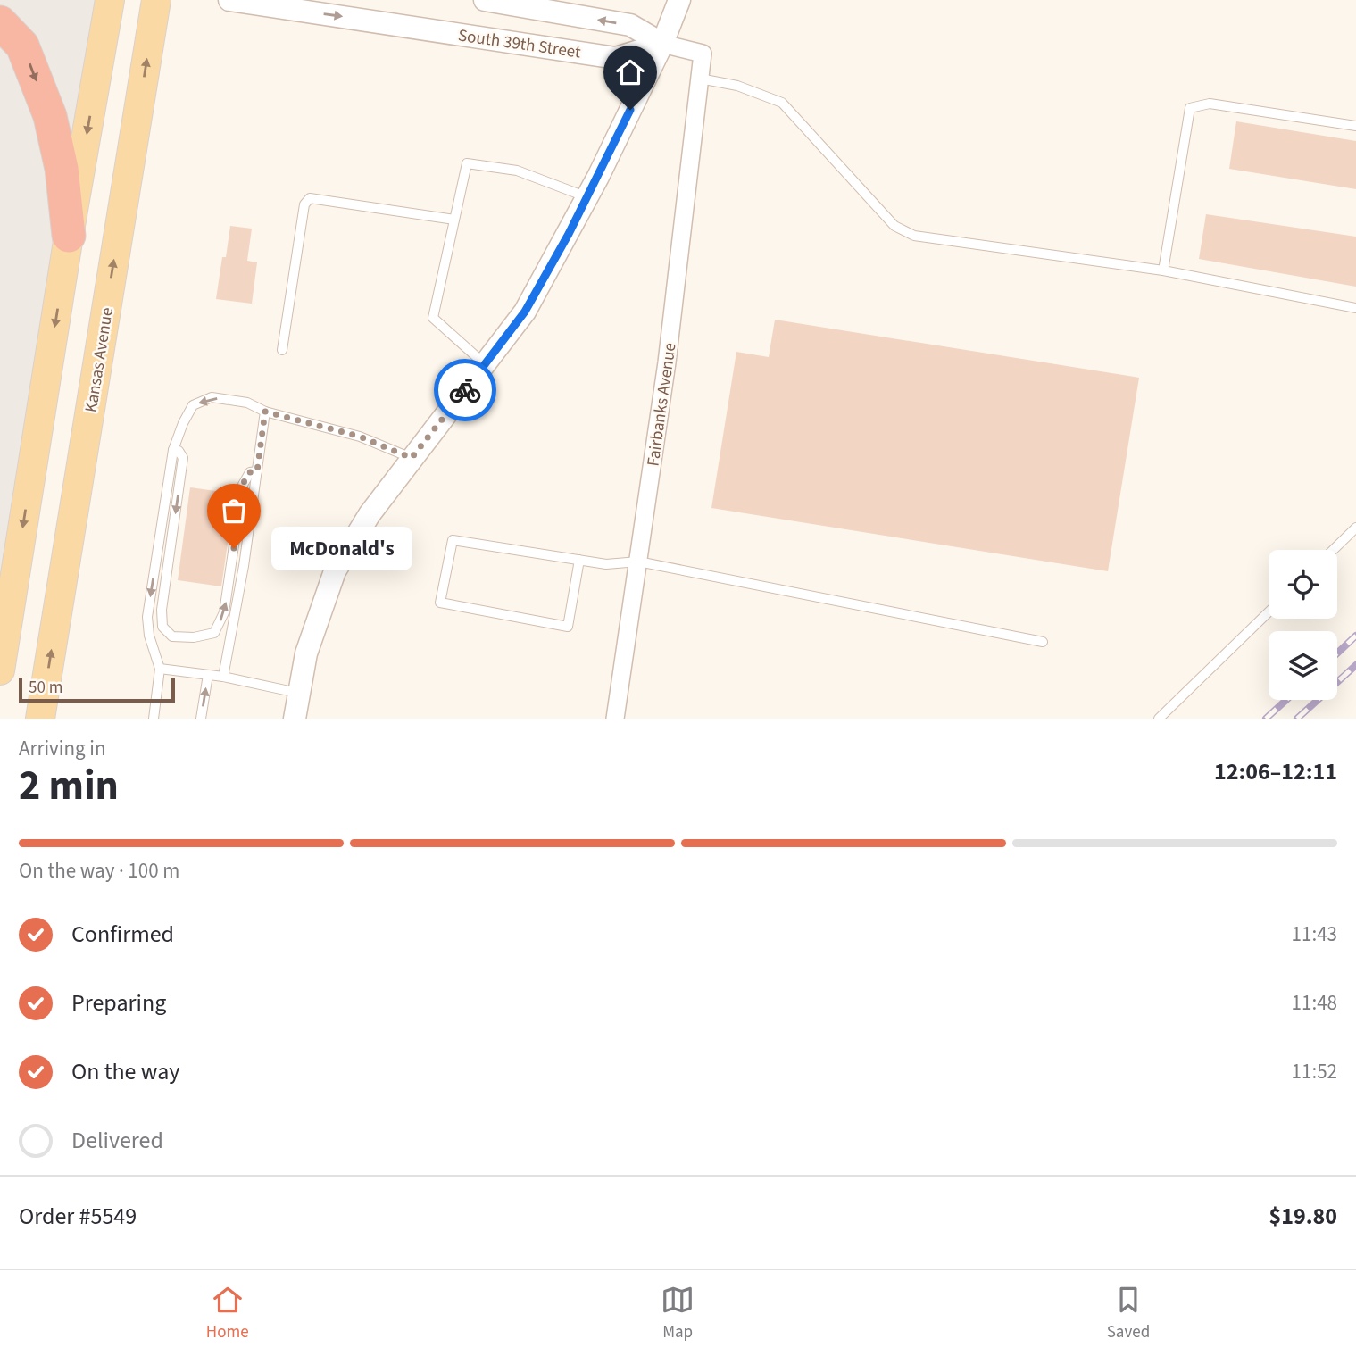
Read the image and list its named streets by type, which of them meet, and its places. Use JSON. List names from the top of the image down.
{
  "streets": {
    "main road": ["Kansas Avenue"],
    "street": ["South 39th Street", "Fairbanks Avenue"]
  },
  "crossings": [
    ["South 39th Street", "Fairbanks Avenue"]
  ],
  "places": ["McDonald's"],
  "scale_bar": "50 m",
  "page": {
    "bubble": "McDonald's",
    "scale": "50 m",
    "heading": ["2 min", "Arriving in", "12:06–12:11"],
    "panel": ["Order #5549", "$19.80"],
    "bar": "On the way · 100 m",
    "list": [
      ["Confirmed", "11:43"],
      ["Preparing", "11:48"],
      ["On the way", "11:52"],
      "Delivered"
    ],
    "tabs": ["Home", "Map", "Saved"]
  }
}
